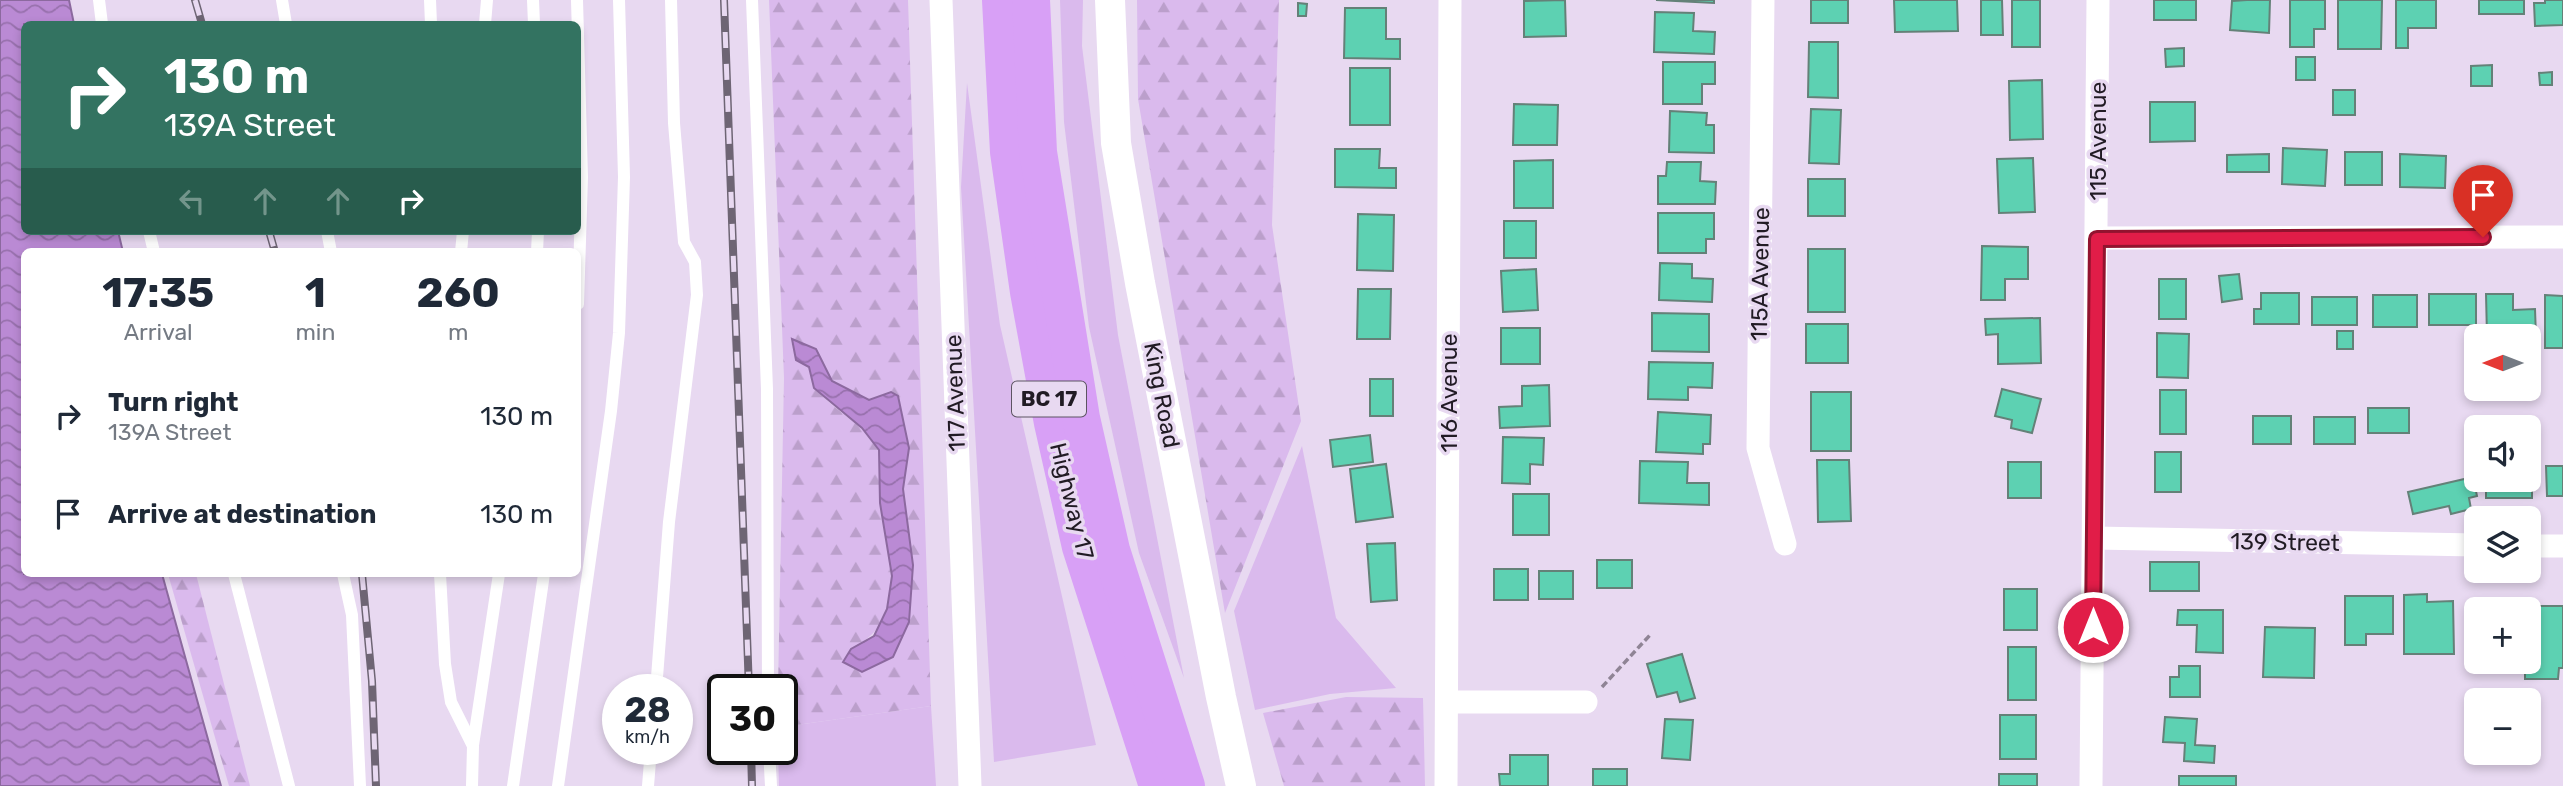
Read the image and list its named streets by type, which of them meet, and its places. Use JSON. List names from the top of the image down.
{
  "streets": {
    "highway": ["BC 17", "Highway 17"],
    "street": [
      "115 Avenue",
      "115A Avenue",
      "117 Avenue",
      "116 Avenue",
      "King Road",
      "139 Street"
    ]
  },
  "crossings": [
    ["115 Avenue", "139 Street"]
  ],
  "north": "left",
  "page": {
    "turn": ["130 m", "139A Street"],
    "eta": [
      "17:35",
      "Arrival",
      "1",
      "min",
      "260",
      "m"
    ],
    "map_buttons": ["+", "−"],
    "list": [
      {
        "name": "Turn right",
        "note": "139A Street",
        "value": "130 m"
      },
      {
        "name": "Arrive at destination",
        "value": "130 m"
      }
    ],
    "speed": "28 km/h",
    "limit": "30"
  }
}
